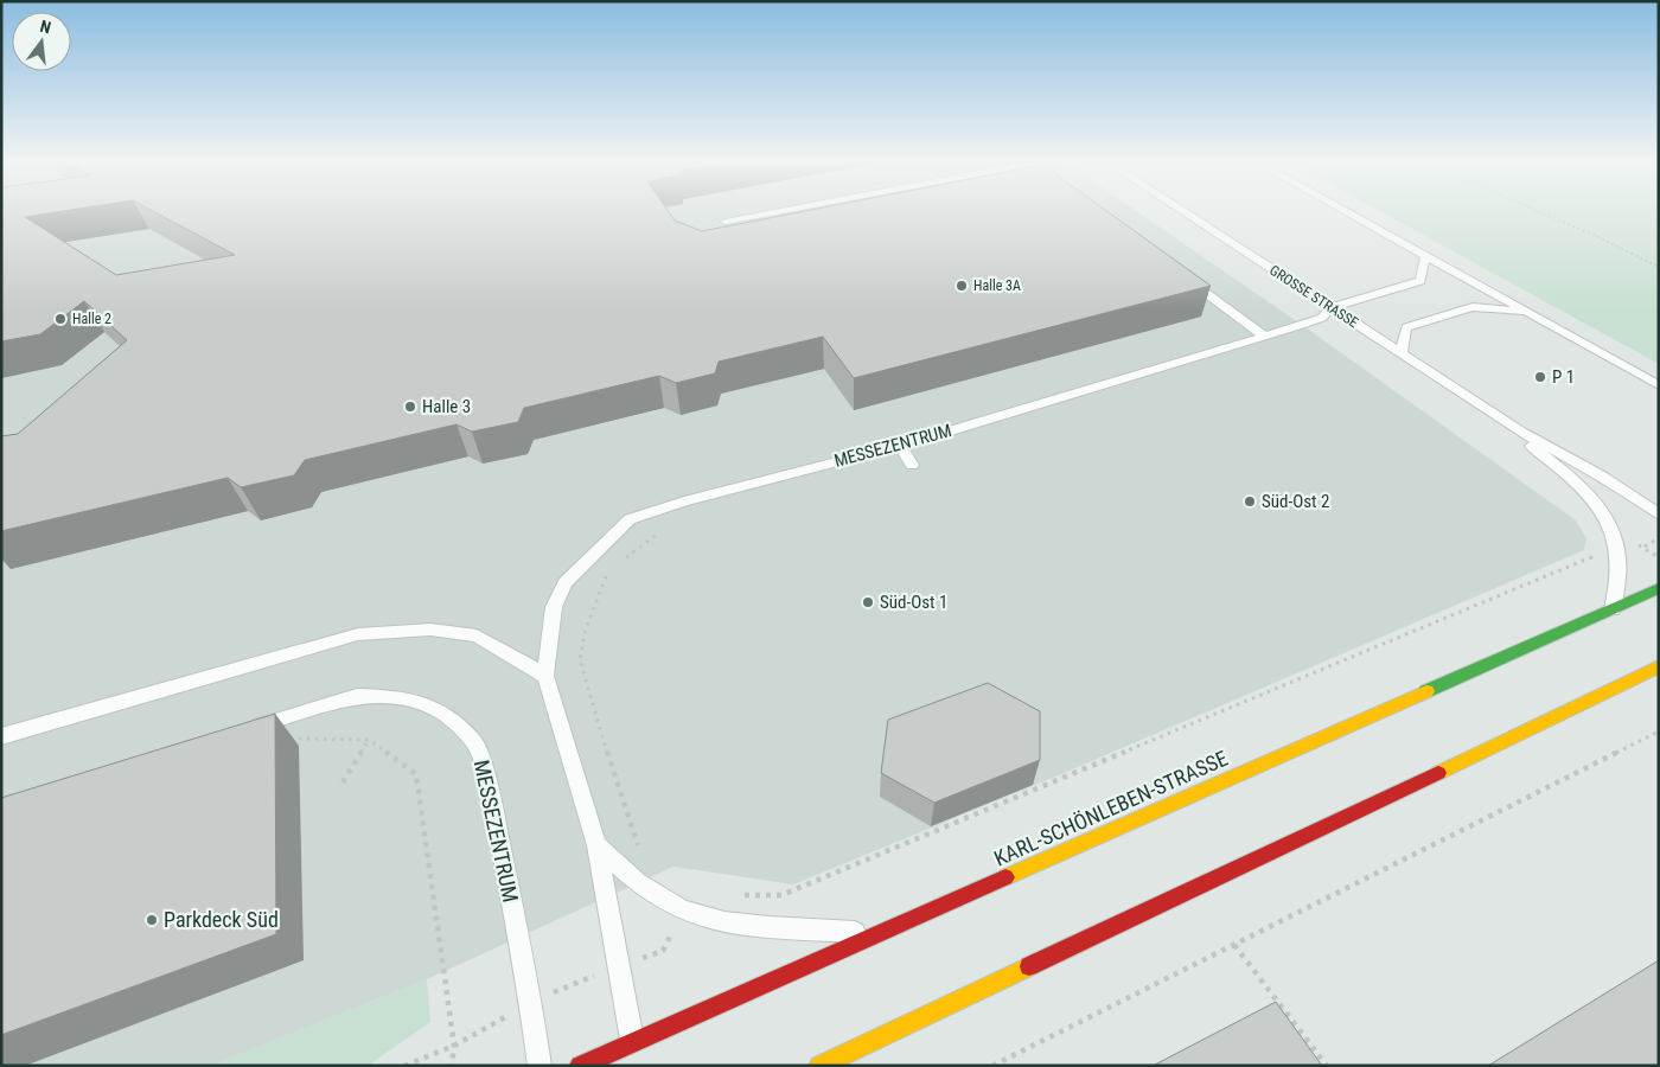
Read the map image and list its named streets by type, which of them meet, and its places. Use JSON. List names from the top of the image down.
{
  "streets": {
    "main road": ["KARL-SCHÖNLEBEN-STRASSE"],
    "lane": ["GROSSE STRASSE", "MESSEZENTRUM"]
  },
  "crossings": [
    ["GROSSE STRASSE", "MESSEZENTRUM"],
    ["GROSSE STRASSE", "KARL-SCHÖNLEBEN-STRASSE"],
    ["MESSEZENTRUM", "KARL-SCHÖNLEBEN-STRASSE"]
  ],
  "places": [
    "Halle 3A",
    "Halle 2",
    "P 1",
    "Halle 3",
    "Süd-Ost 2",
    "Süd-Ost 1",
    "Parkdeck Süd"
  ],
  "north": "top"
}
